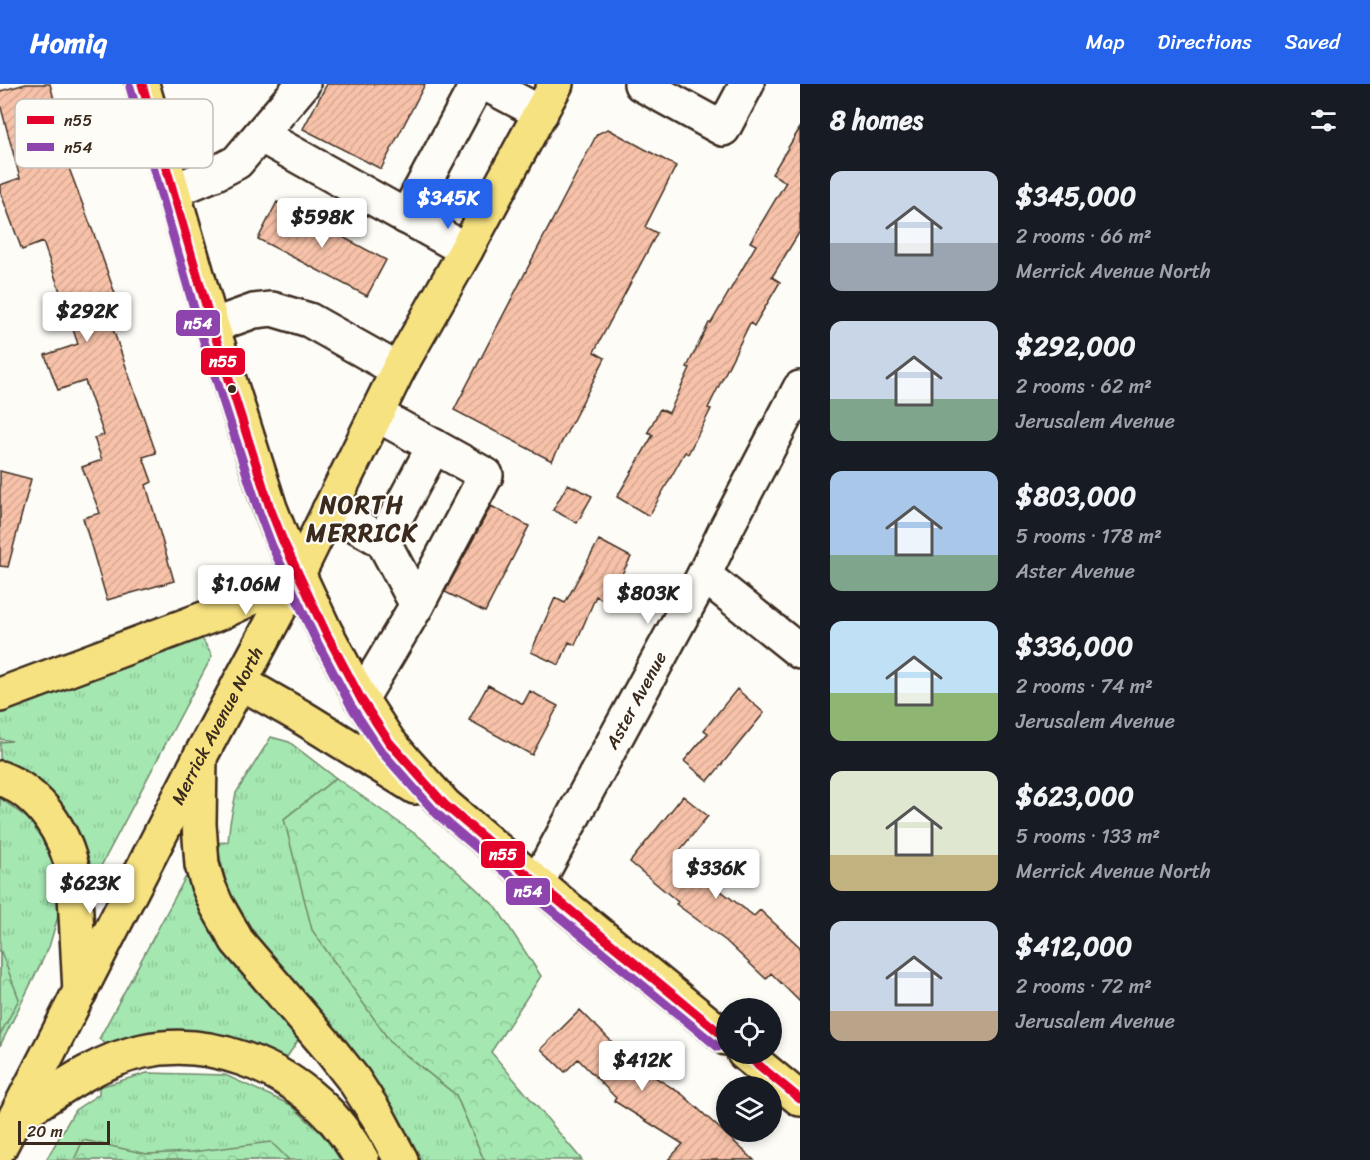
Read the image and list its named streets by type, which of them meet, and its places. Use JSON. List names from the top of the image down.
{
  "streets": {
    "main road": ["Merrick Avenue North"],
    "street": ["Aster Avenue"]
  },
  "districts": ["NORTH MERRICK"],
  "lines": ["transit line n55", "transit line n54"],
  "legend": ["n55", "n54"],
  "scale_bar": "20 m",
  "page": {
    "header": "Homiq",
    "nav": ["Map", "Directions", "Saved"],
    "heading": "8 homes",
    "list": [
      {
        "name": "$345,000",
        "note": "2 rooms · 66 m² · Merrick Avenue North"
      },
      {
        "name": "$292,000",
        "note": "2 rooms · 62 m² · Jerusalem Avenue"
      },
      {
        "name": "$803,000",
        "note": "5 rooms · 178 m² · Aster Avenue"
      },
      {
        "name": "$336,000",
        "note": "2 rooms · 74 m² · Jerusalem Avenue"
      },
      {
        "name": "$623,000",
        "note": "5 rooms · 133 m² · Merrick Avenue North"
      },
      {
        "name": "$412,000",
        "note": "2 rooms · 72 m² · Jerusalem Avenue"
      }
    ],
    "price": [
      "$345K",
      "$598K",
      "$292K",
      "$1.06M",
      "$803K",
      "$336K",
      "$623K",
      "$412K"
    ],
    "scale": "20 m"
  }
}
